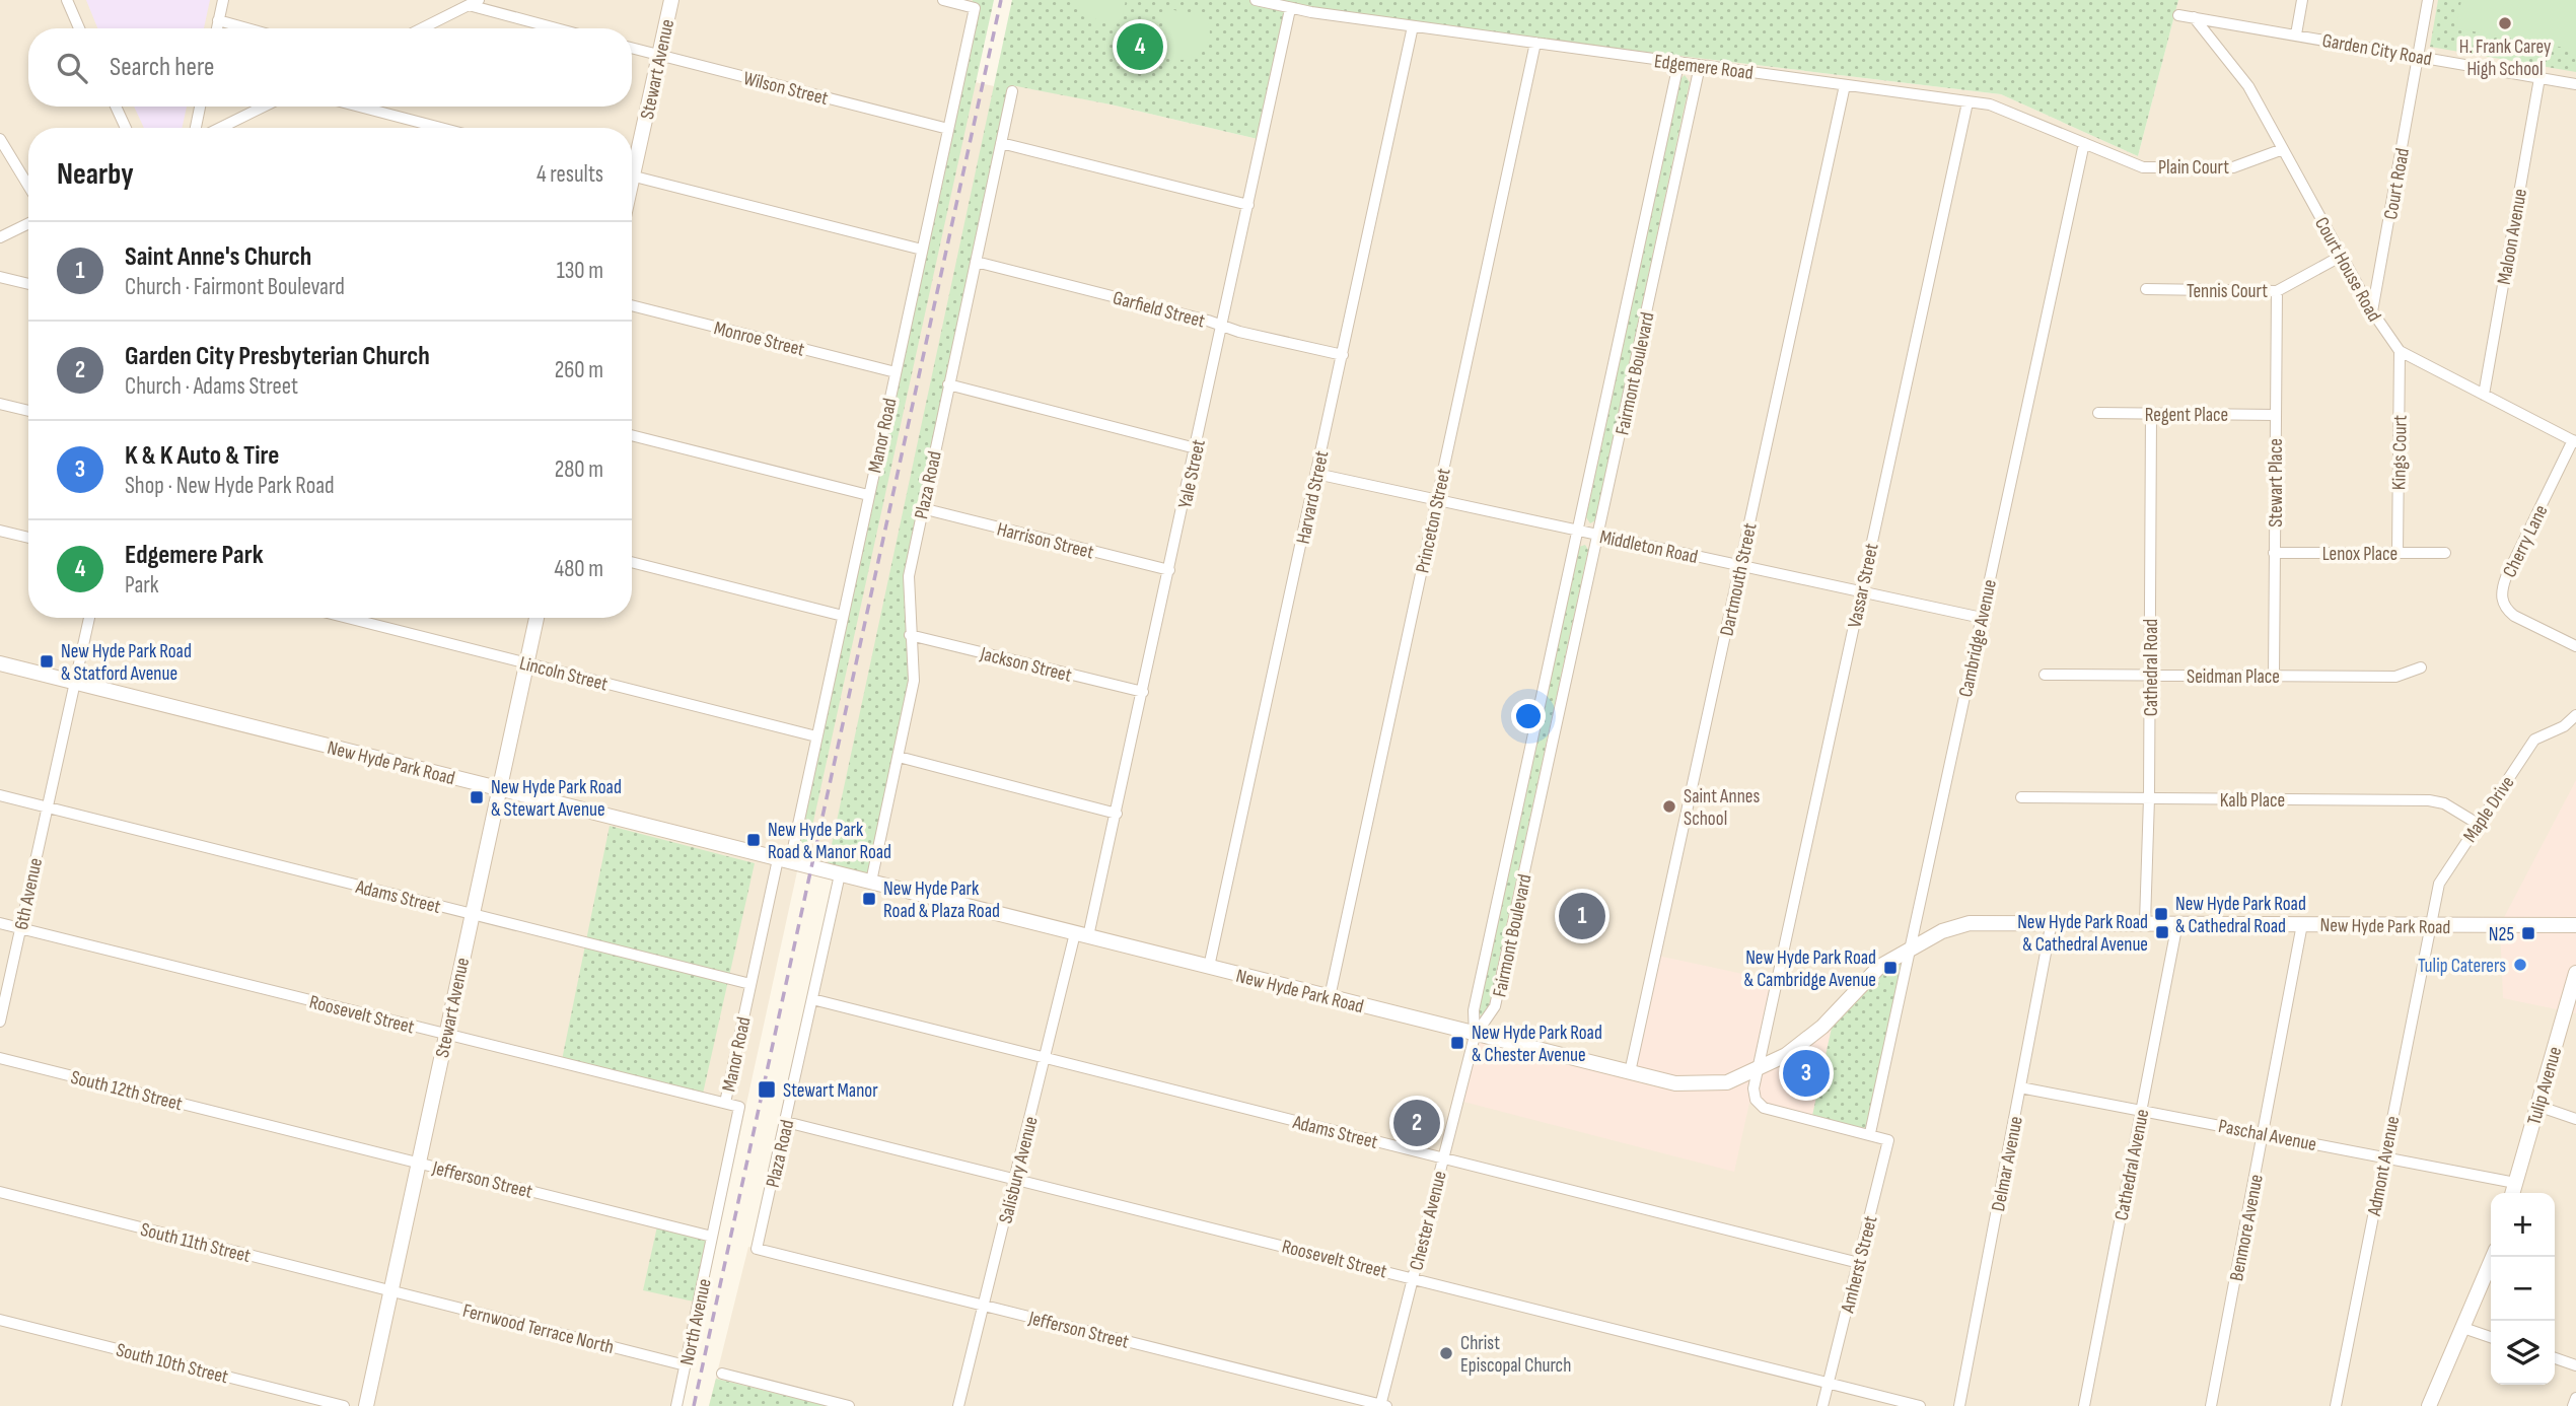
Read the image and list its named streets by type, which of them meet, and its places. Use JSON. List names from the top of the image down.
{
  "streets": {
    "main road": ["Stewart Avenue", "New Hyde Park Road", "Tulip Avenue"],
    "street": [
      "Garden City Road",
      "Edgemere Road",
      "Wilson Street",
      "Plain Court",
      "Court Road",
      "Maloon Avenue",
      "Court House Road",
      "Tennis Court",
      "Garfield Street",
      "Monroe Street",
      "Fairmont Boulevard",
      "Regent Place",
      "Manor Road",
      "Kings Court",
      "Yale Street",
      "Stewart Place",
      "Plaza Road",
      "Harvard Street",
      "Princeton Street",
      "Harrison Street",
      "Cherry Lane",
      "Middleton Road",
      "Lenox Place",
      "Dartmouth Street",
      "Vassar Street",
      "Cambridge Avenue",
      "Jackson Street",
      "Cathedral Road",
      "Lincoln Street",
      "Seidman Place",
      "Kalb Place",
      "Maple Drive",
      "6th Avenue",
      "Adams Street",
      "Roosevelt Street",
      "South 12th Street",
      "Paschal Avenue",
      "Delmar Avenue",
      "Cathedral Avenue",
      "Admont Avenue",
      "Salisbury Avenue",
      "Jefferson Street",
      "Chester Avenue",
      "Benmore Avenue",
      "South 11th Street",
      "Amherst Street",
      "North Avenue",
      "Fernwood Terrace North",
      "South 10th Street"
    ]
  },
  "crossings": [
    ["Garden City Road", "Court Road"],
    ["Garden City Road", "Maloon Avenue"],
    ["Garden City Road", "Court House Road"],
    ["Edgemere Road", "Plain Court"],
    ["Edgemere Road", "Fairmont Boulevard"],
    ["Edgemere Road", "Yale Street"],
    ["Edgemere Road", "Harvard Street"],
    ["Edgemere Road", "Princeton Street"],
    ["Edgemere Road", "Dartmouth Street"],
    ["Edgemere Road", "Vassar Street"],
    ["Edgemere Road", "Cambridge Avenue"],
    ["Stewart Avenue", "Wilson Street"],
    ["Stewart Avenue", "Lincoln Street"],
    ["Stewart Avenue", "New Hyde Park Road"],
    ["Stewart Avenue", "Adams Street"],
    ["Stewart Avenue", "Roosevelt Street"],
    ["Stewart Avenue", "Jefferson Street"],
    ["Stewart Avenue", "South 11th Street"],
    ["Stewart Avenue", "Fernwood Terrace North"],
    ["Wilson Street", "Manor Road"],
    ["Plain Court", "Court House Road"],
    ["Court Road", "Court House Road"],
    ["Maloon Avenue", "Court House Road"],
    ["Court House Road", "Tennis Court"],
    ["Court House Road", "Kings Court"],
    ["Court House Road", "Cherry Lane"],
    ["Tennis Court", "Stewart Place"],
    ["Garfield Street", "Yale Street"],
    ["Garfield Street", "Plaza Road"],
    ["Garfield Street", "Harvard Street"],
    ["Monroe Street", "Manor Road"],
    ["Fairmont Boulevard", "Middleton Road"],
    ["Fairmont Boulevard", "New Hyde Park Road"],
    ["Fairmont Boulevard", "Chester Avenue"],
    ["Regent Place", "Stewart Place"],
    ["Regent Place", "Cathedral Road"],
    ["Manor Road", "Lincoln Street"],
    ["Manor Road", "New Hyde Park Road"],
    ["Manor Road", "Adams Street"],
    ["Manor Road", "Roosevelt Street"],
    ["Manor Road", "Jefferson Street"],
    ["Manor Road", "North Avenue"],
    ["Kings Court", "Lenox Place"],
    ["Yale Street", "Harrison Street"],
    ["Yale Street", "Jackson Street"],
    ["Yale Street", "New Hyde Park Road"],
    ["Yale Street", "Salisbury Avenue"],
    ["Stewart Place", "Lenox Place"],
    ["Stewart Place", "Seidman Place"],
    ["Plaza Road", "Harrison Street"],
    ["Plaza Road", "Jackson Street"],
    ["Plaza Road", "New Hyde Park Road"],
    ["Plaza Road", "Adams Street"],
    ["Plaza Road", "Roosevelt Street"],
    ["Plaza Road", "Jefferson Street"],
    ["Harvard Street", "Middleton Road"],
    ["Harvard Street", "New Hyde Park Road"],
    ["Princeton Street", "Middleton Road"],
    ["Princeton Street", "New Hyde Park Road"],
    ["Middleton Road", "Dartmouth Street"],
    ["Middleton Road", "Vassar Street"],
    ["Middleton Road", "Cambridge Avenue"],
    ["Dartmouth Street", "New Hyde Park Road"],
    ["Vassar Street", "Cambridge Avenue"],
    ["Vassar Street", "New Hyde Park Road"],
    ["Vassar Street", "Amherst Street"],
    ["Cambridge Avenue", "New Hyde Park Road"],
    ["Cambridge Avenue", "Amherst Street"],
    ["Cathedral Road", "Seidman Place"],
    ["Cathedral Road", "New Hyde Park Road"],
    ["Cathedral Road", "Kalb Place"],
    ["New Hyde Park Road", "Maple Drive"],
    ["New Hyde Park Road", "6th Avenue"],
    ["New Hyde Park Road", "Delmar Avenue"],
    ["New Hyde Park Road", "Cathedral Avenue"],
    ["New Hyde Park Road", "Admont Avenue"],
    ["New Hyde Park Road", "Salisbury Avenue"],
    ["New Hyde Park Road", "Chester Avenue"],
    ["New Hyde Park Road", "Benmore Avenue"],
    ["Kalb Place", "Maple Drive"],
    ["Maple Drive", "Admont Avenue"],
    ["6th Avenue", "Adams Street"],
    ["6th Avenue", "Roosevelt Street"],
    ["Adams Street", "Salisbury Avenue"],
    ["Adams Street", "Chester Avenue"],
    ["Adams Street", "Amherst Street"],
    ["Roosevelt Street", "Salisbury Avenue"],
    ["Roosevelt Street", "Chester Avenue"],
    ["Roosevelt Street", "Amherst Street"],
    ["Tulip Avenue", "Paschal Avenue"],
    ["South 12th Street", "Jefferson Street"],
    ["Paschal Avenue", "Delmar Avenue"],
    ["Paschal Avenue", "Cathedral Avenue"],
    ["Paschal Avenue", "Admont Avenue"],
    ["Paschal Avenue", "Benmore Avenue"],
    ["Salisbury Avenue", "Jefferson Street"],
    ["Jefferson Street", "Chester Avenue"],
    ["Jefferson Street", "North Avenue"],
    ["South 11th Street", "Fernwood Terrace North"],
    ["North Avenue", "Fernwood Terrace North"]
  ],
  "places": {
    "other": [
      "H. Frank Carey High School",
      "Saint Annes School",
      "Tulip Caterers",
      "Christ Episcopal Church"
    ],
    "transit": [
      "New Hyde Park Road & Statford Avenue",
      "New Hyde Park Road & Stewart Avenue",
      "New Hyde Park Road & Manor Road",
      "New Hyde Park Road & Plaza Road",
      "New Hyde Park Road & Cathedral Road",
      "New Hyde Park Road & Cathedral Avenue",
      "N25",
      "New Hyde Park Road & Cambridge Avenue",
      "New Hyde Park Road & Chester Avenue",
      "Stewart Manor"
    ]
  },
  "page": {
    "pins": [
      "4",
      "1",
      "3",
      "2"
    ],
    "search": "Search here",
    "heading": ["Nearby", "4 results"],
    "list": [
      {
        "mark": "1",
        "name": "Saint Anne's Church",
        "note": "Church · Fairmont Boulevard",
        "value": "130 m"
      },
      {
        "mark": "2",
        "name": "Garden City Presbyterian Church",
        "note": "Church · Adams Street",
        "value": "260 m"
      },
      {
        "mark": "3",
        "name": "K & K Auto & Tire",
        "note": "Shop · New Hyde Park Road",
        "value": "280 m"
      },
      {
        "mark": "4",
        "name": "Edgemere Park",
        "note": "Park",
        "value": "480 m"
      }
    ],
    "map_buttons": ["+", "−"]
  }
}
